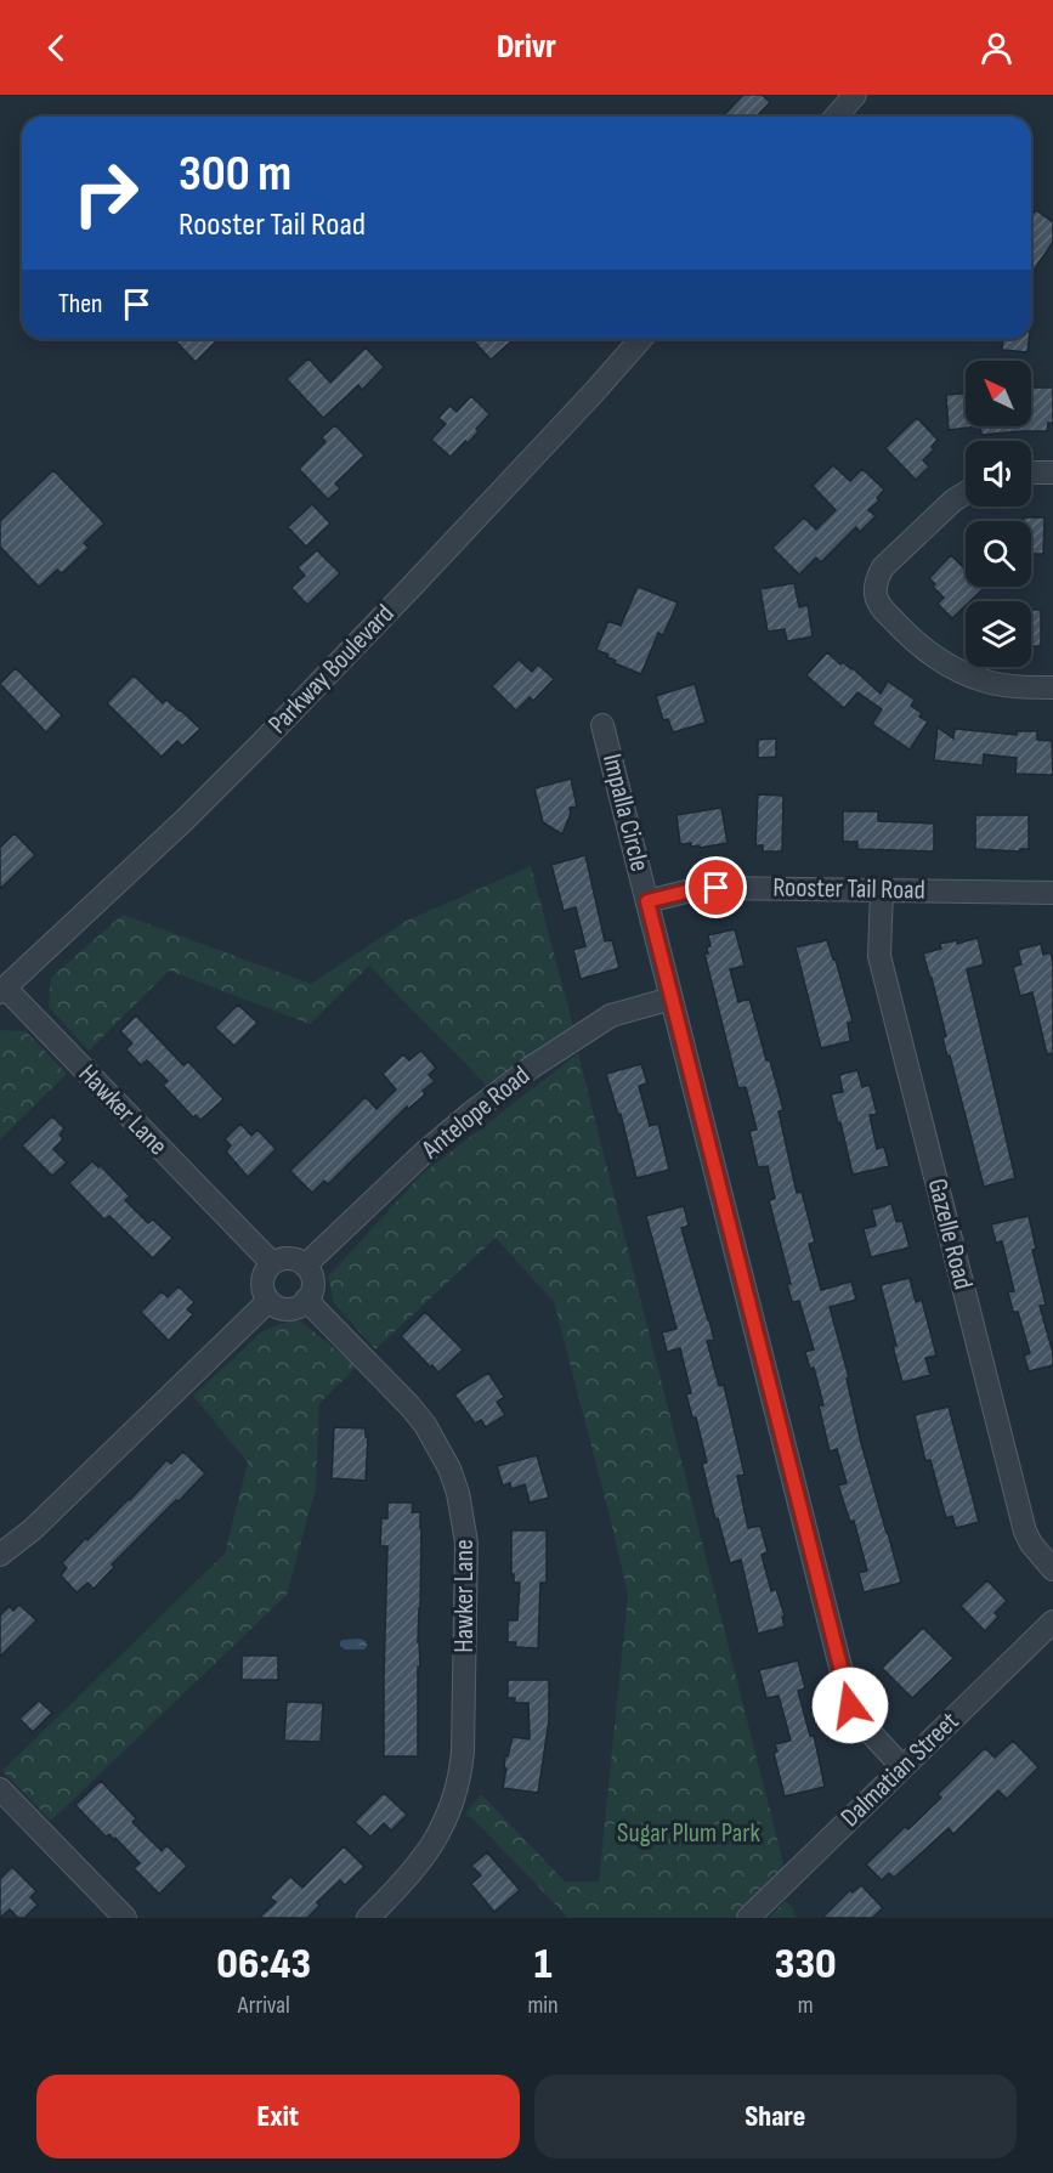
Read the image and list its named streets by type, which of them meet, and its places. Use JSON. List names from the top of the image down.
{
  "streets": {
    "street": [
      "Parkway Boulevard",
      "Impalla Circle",
      "Rooster Tail Road",
      "Hawker Lane",
      "Antelope Road",
      "Gazelle Road",
      "Dalmatian Street"
    ]
  },
  "crossings": [
    ["Parkway Boulevard", "Hawker Lane"],
    ["Impalla Circle", "Rooster Tail Road"],
    ["Impalla Circle", "Antelope Road"],
    ["Impalla Circle", "Dalmatian Street"],
    ["Rooster Tail Road", "Gazelle Road"],
    ["Hawker Lane", "Antelope Road"]
  ],
  "parks": ["Sugar Plum Park"],
  "north": "top left",
  "page": {
    "header": "Drivr",
    "turn": ["300 m", "Rooster Tail Road"],
    "then": "Then",
    "eta": [
      "06:43",
      "Arrival",
      "1",
      "min",
      "330",
      "m"
    ],
    "buttons": ["Exit", "Share"]
  }
}
